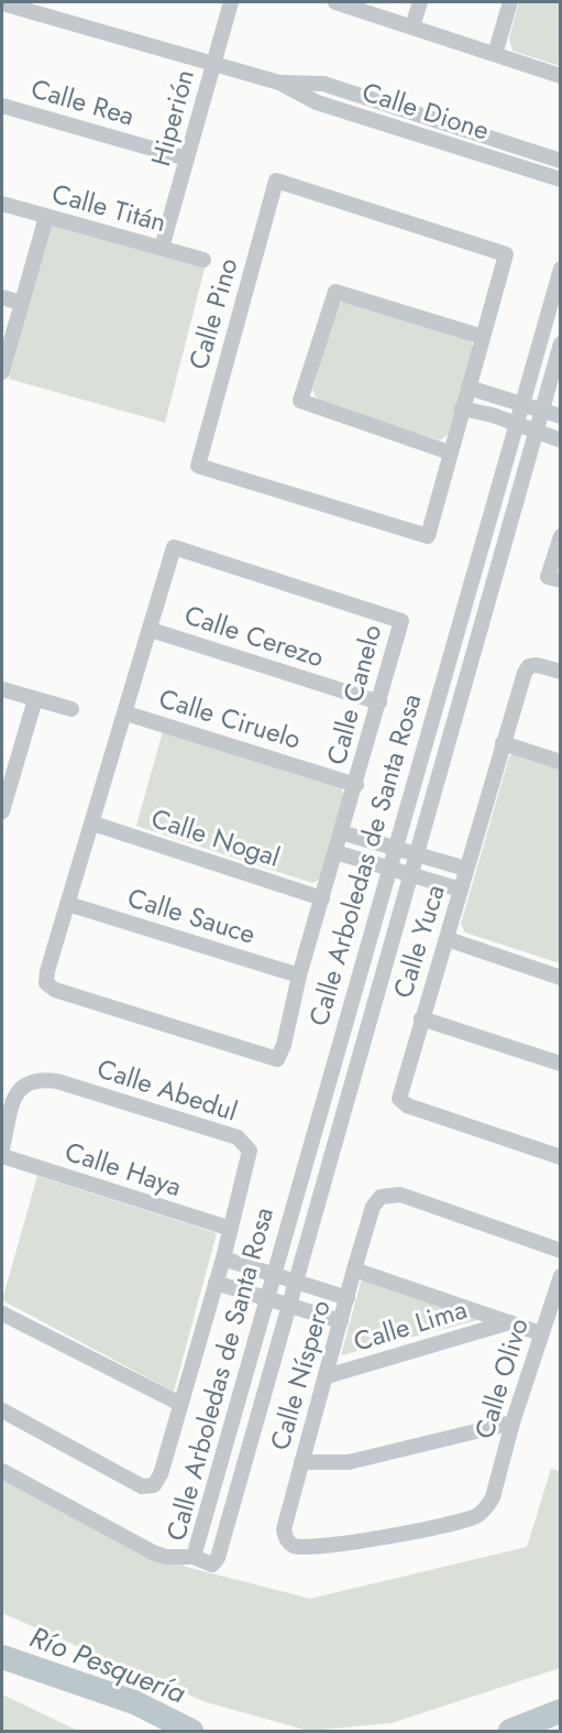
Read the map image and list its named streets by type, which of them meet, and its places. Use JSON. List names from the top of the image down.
{
  "streets": {
    "street": [
      "Calle Rea",
      "Calle Dione",
      "Hiperión",
      "Calle Titán",
      "Calle Pino",
      "Calle Cerezo",
      "Calle Canelo",
      "Calle Ciruelo",
      "Calle Nogal",
      "Calle Arboledas de Santa Rosa",
      "Calle Sauce",
      "Calle Yuca",
      "Calle Abedul",
      "Calle Haya",
      "Calle Lima",
      "Calle Níspero",
      "Calle Olivo"
    ]
  },
  "crossings": [
    ["Calle Rea", "Hiperión"],
    ["Calle Dione", "Hiperión"],
    ["Hiperión", "Calle Titán"],
    ["Calle Cerezo", "Calle Canelo"],
    ["Calle Canelo", "Calle Ciruelo"],
    ["Calle Canelo", "Calle Nogal"],
    ["Calle Canelo", "Calle Sauce"],
    ["Calle Abedul", "Calle Haya"],
    ["Calle Lima", "Calle Níspero"],
    ["Calle Níspero", "Calle Olivo"]
  ],
  "water": ["Río Pesquería"]
}
